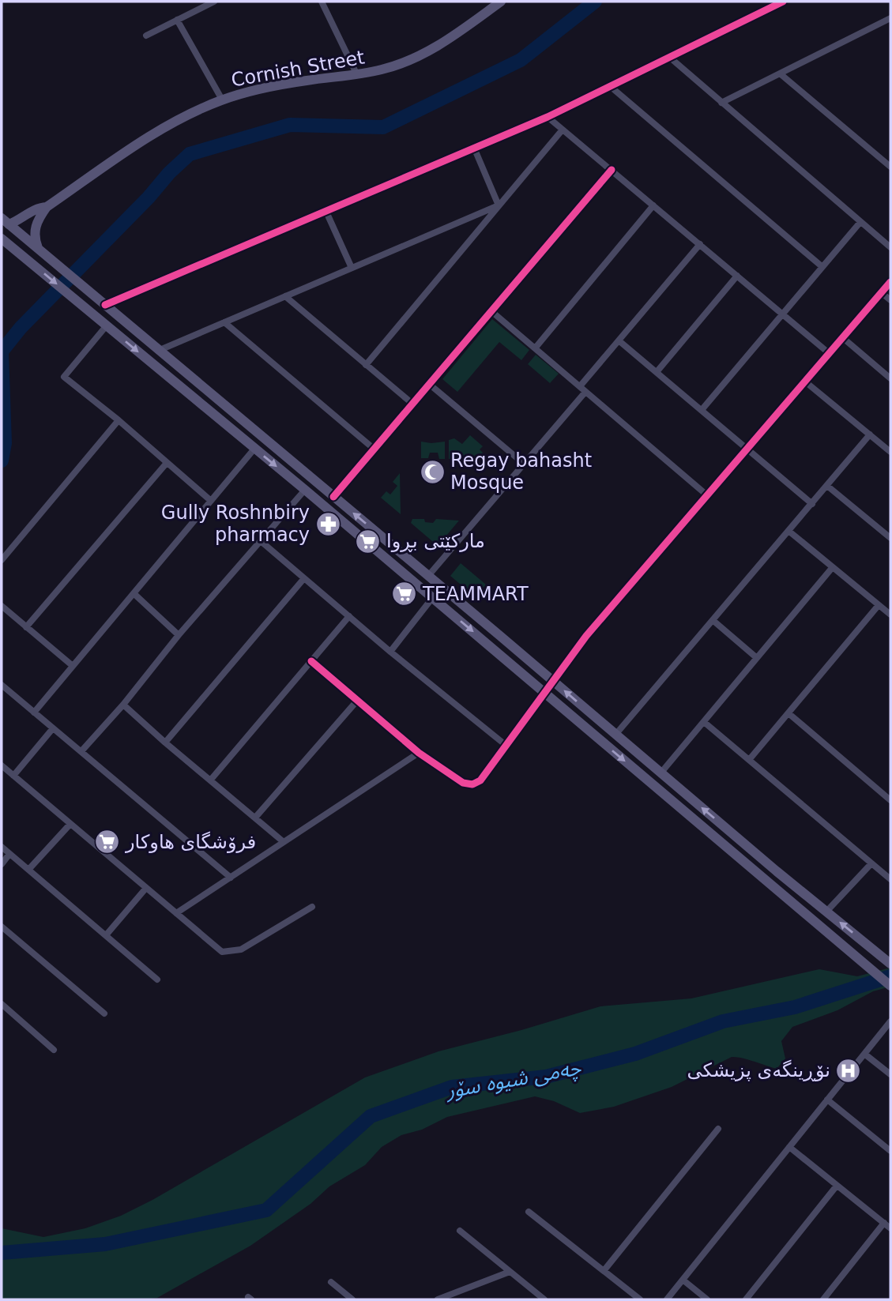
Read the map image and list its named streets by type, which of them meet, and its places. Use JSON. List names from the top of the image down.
{
  "streets": {
    "main road": ["Cornish Street"]
  },
  "water": ["چەمی شیوە سۆر"],
  "places": {
    "mosque": ["Regay bahasht Mosque"],
    "pharmacy": ["Gully Roshnbiry pharmacy"],
    "supermarket": ["مارکێتی بڕوا", "TEAMMART", "فرۆشگای ھاوکار"],
    "hospital": ["نۆڕینگەی پزیشکی"]
  }
}
